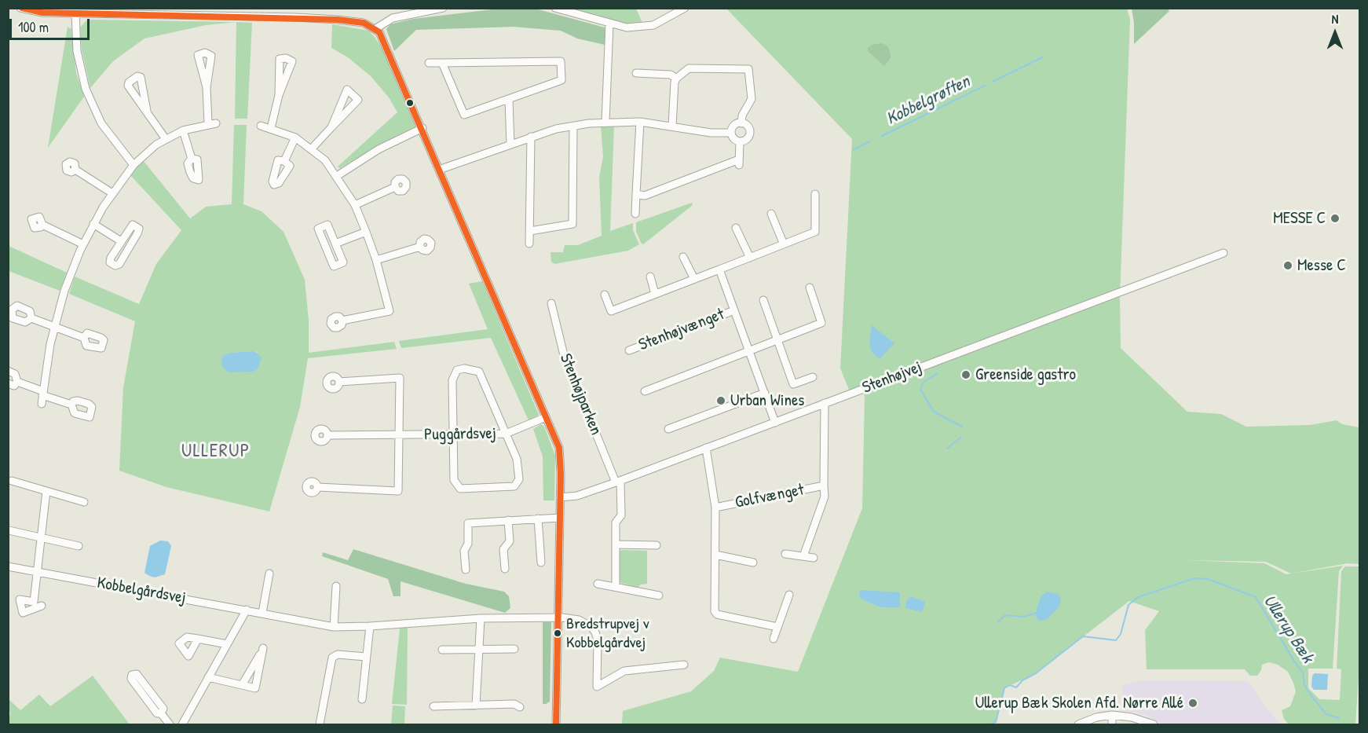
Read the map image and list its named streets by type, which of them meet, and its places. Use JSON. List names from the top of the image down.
{
  "streets": {
    "street": [
      "Stenhøjvænget",
      "Stenhøjvej",
      "Stenhøjparken",
      "Puggårdsvej",
      "Golfvænget",
      "Kobbelgårdsvej"
    ]
  },
  "crossings": [
    ["Stenhøjvænget", "Stenhøjvej"],
    ["Stenhøjvej", "Stenhøjparken"],
    ["Stenhøjvej", "Golfvænget"]
  ],
  "districts": ["ULLERUP"],
  "water": ["Kobbelgrøften", "Ullerup Bæk"],
  "places": [
    "MESSE C",
    "Messe C",
    "Greenside gastro",
    "Urban Wines",
    "Bredstrupvej v Kobbelgårdvej",
    "Ullerup Bæk Skolen Afd. Nørre Allé"
  ],
  "scale_bar": "100 m",
  "north": "top"
}
